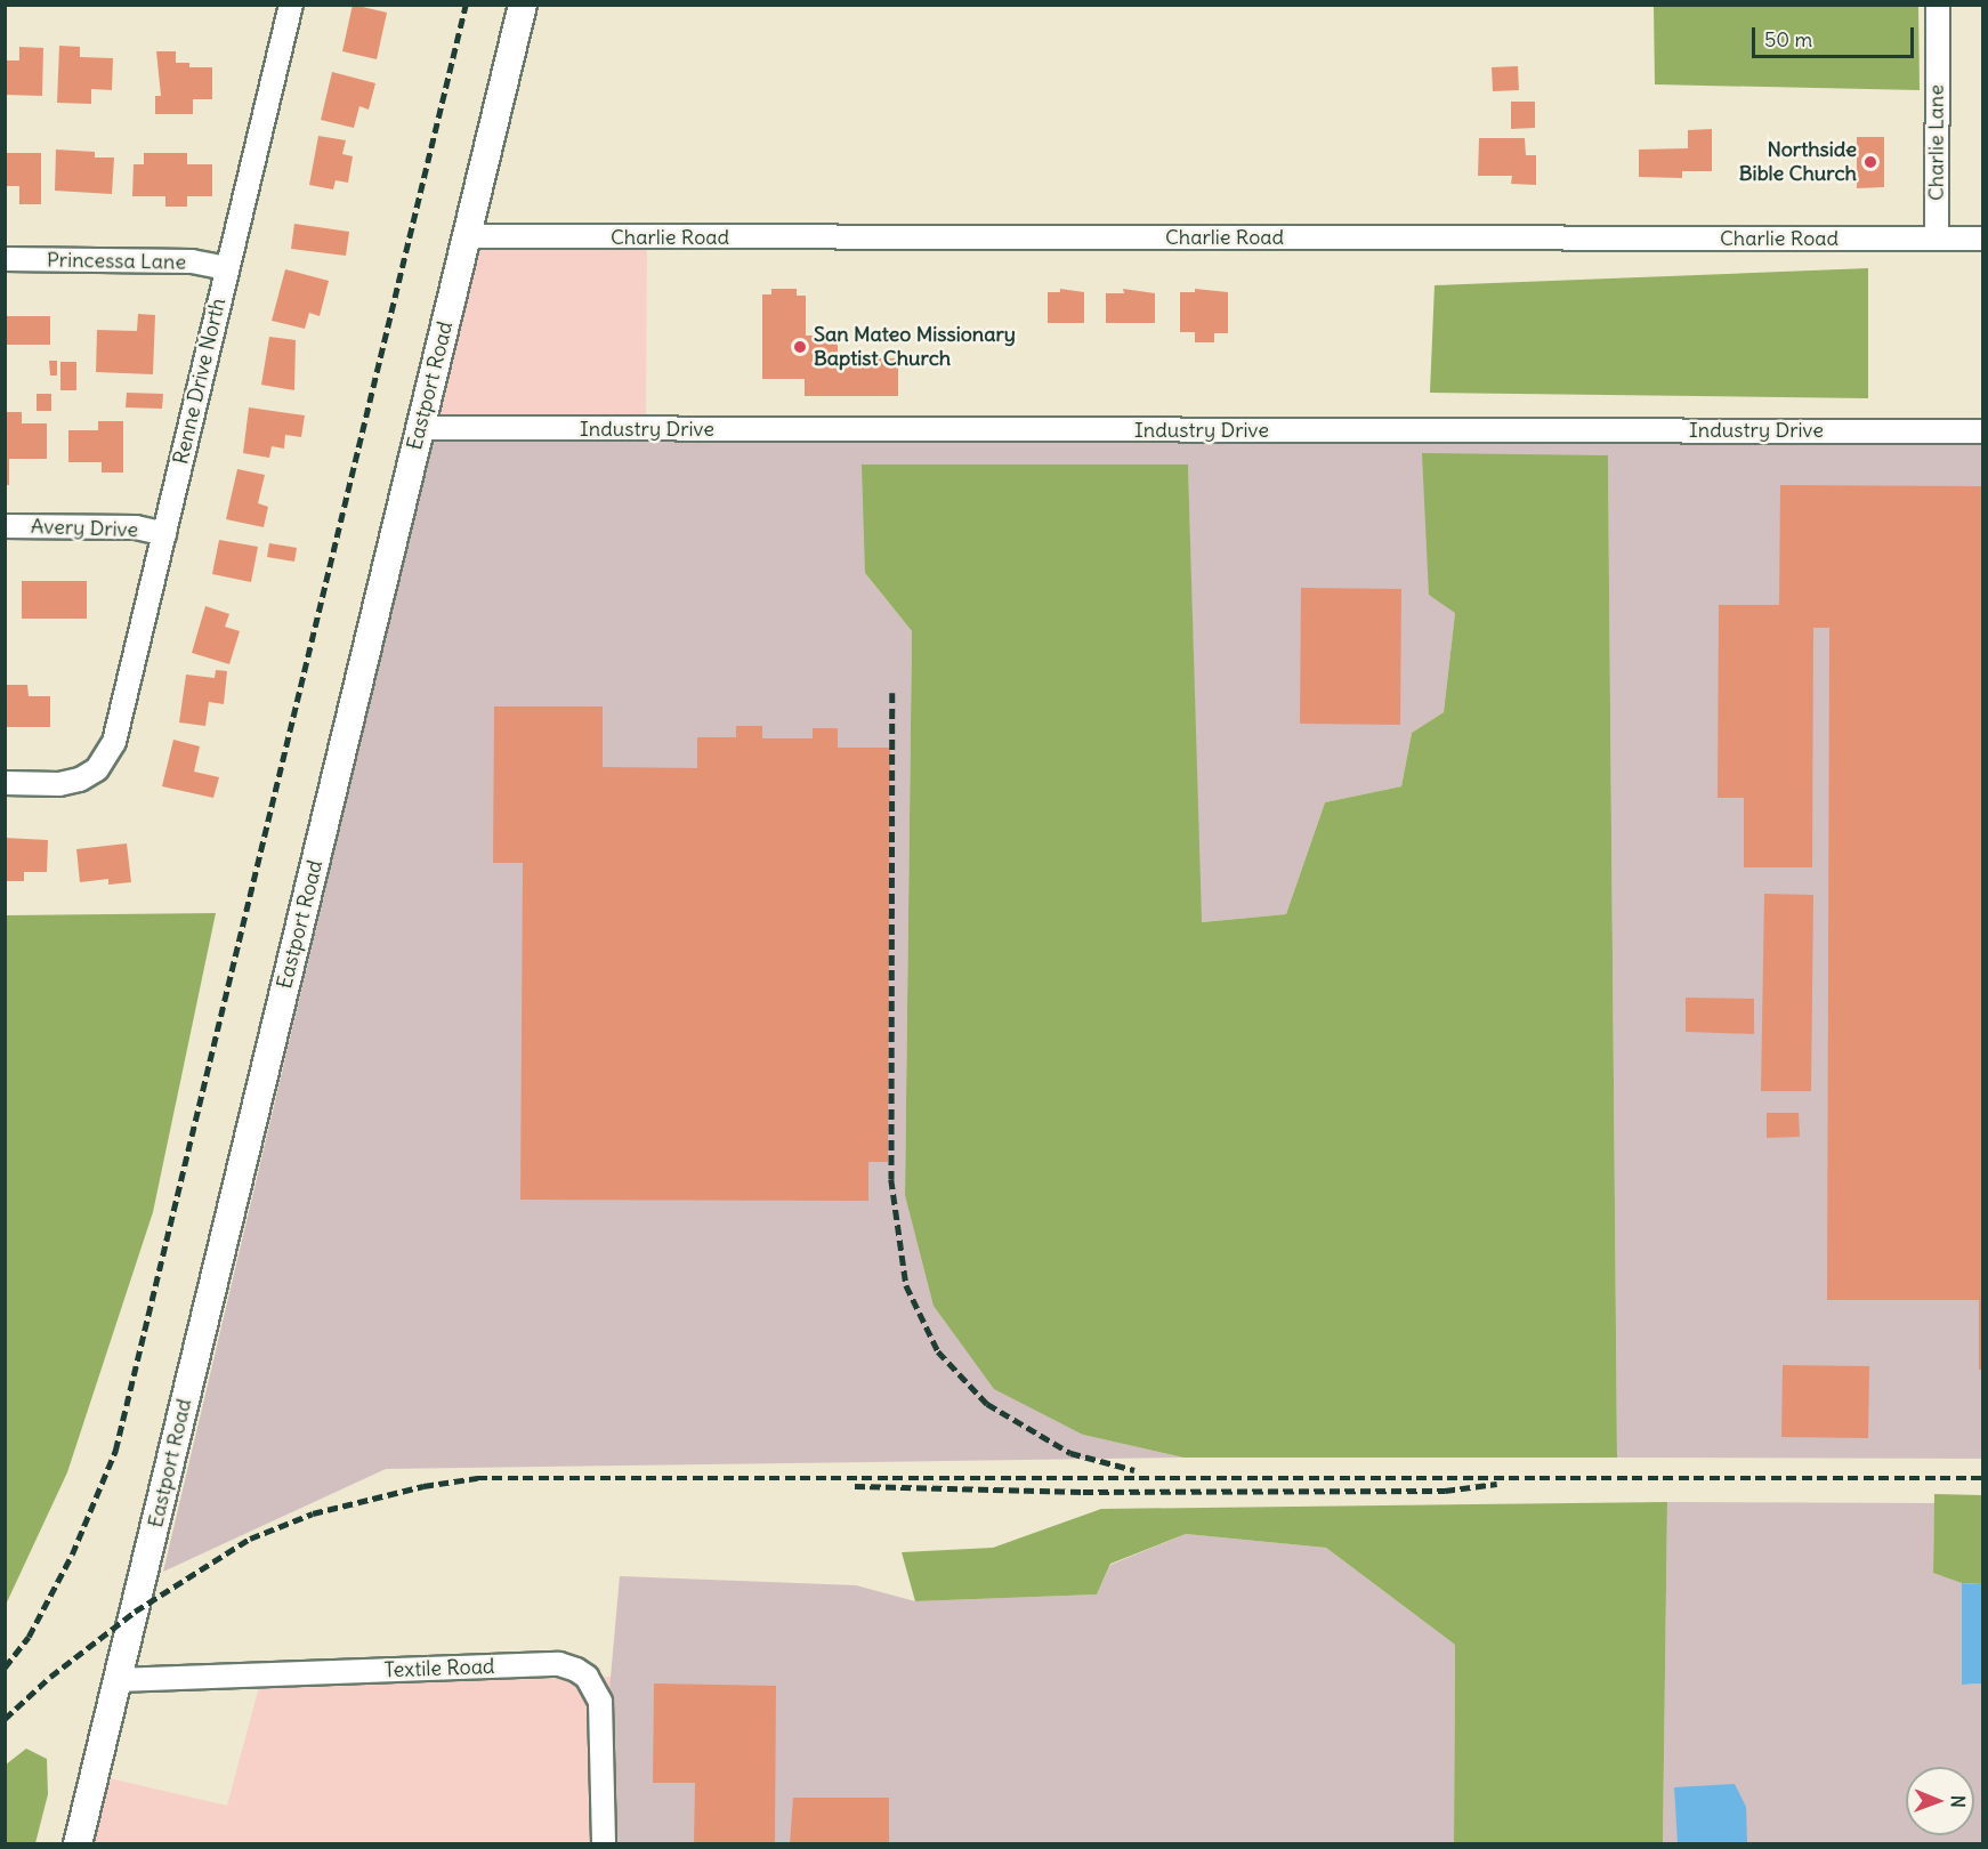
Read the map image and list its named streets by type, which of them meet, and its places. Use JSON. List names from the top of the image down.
{
  "streets": {
    "street": [
      "Charlie Lane",
      "Charlie Road",
      "Princessa Lane",
      "Renne Drive North",
      "Eastport Road",
      "Industry Drive",
      "Avery Drive",
      "Textile Road"
    ]
  },
  "crossings": [
    ["Charlie Lane", "Charlie Road"],
    ["Charlie Road", "Eastport Road"],
    ["Princessa Lane", "Renne Drive North"],
    ["Renne Drive North", "Avery Drive"],
    ["Eastport Road", "Industry Drive"],
    ["Eastport Road", "Textile Road"]
  ],
  "places": ["Northside Bible Church", "San Mateo Missionary Baptist Church"],
  "scale_bar": "50 m",
  "north": "right"
}
